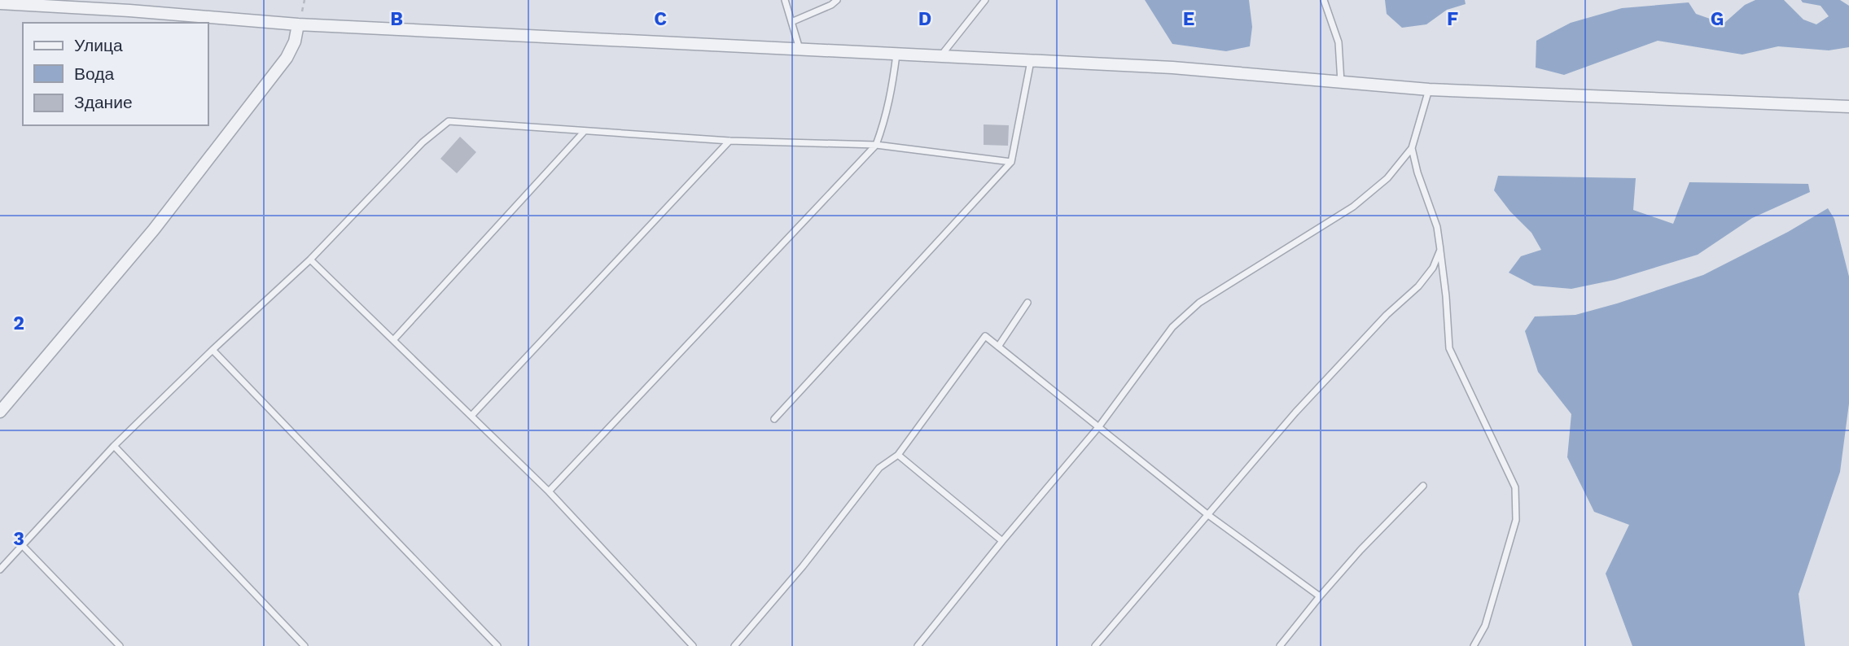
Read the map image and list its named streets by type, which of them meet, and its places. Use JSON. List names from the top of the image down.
{
  "legend": ["Улица", "Вода", "Здание"],
  "grid": {
    "columns": [
      "B",
      "C",
      "D",
      "E",
      "F",
      "G"
    ],
    "rows": ["2", "3"]
  }
}
